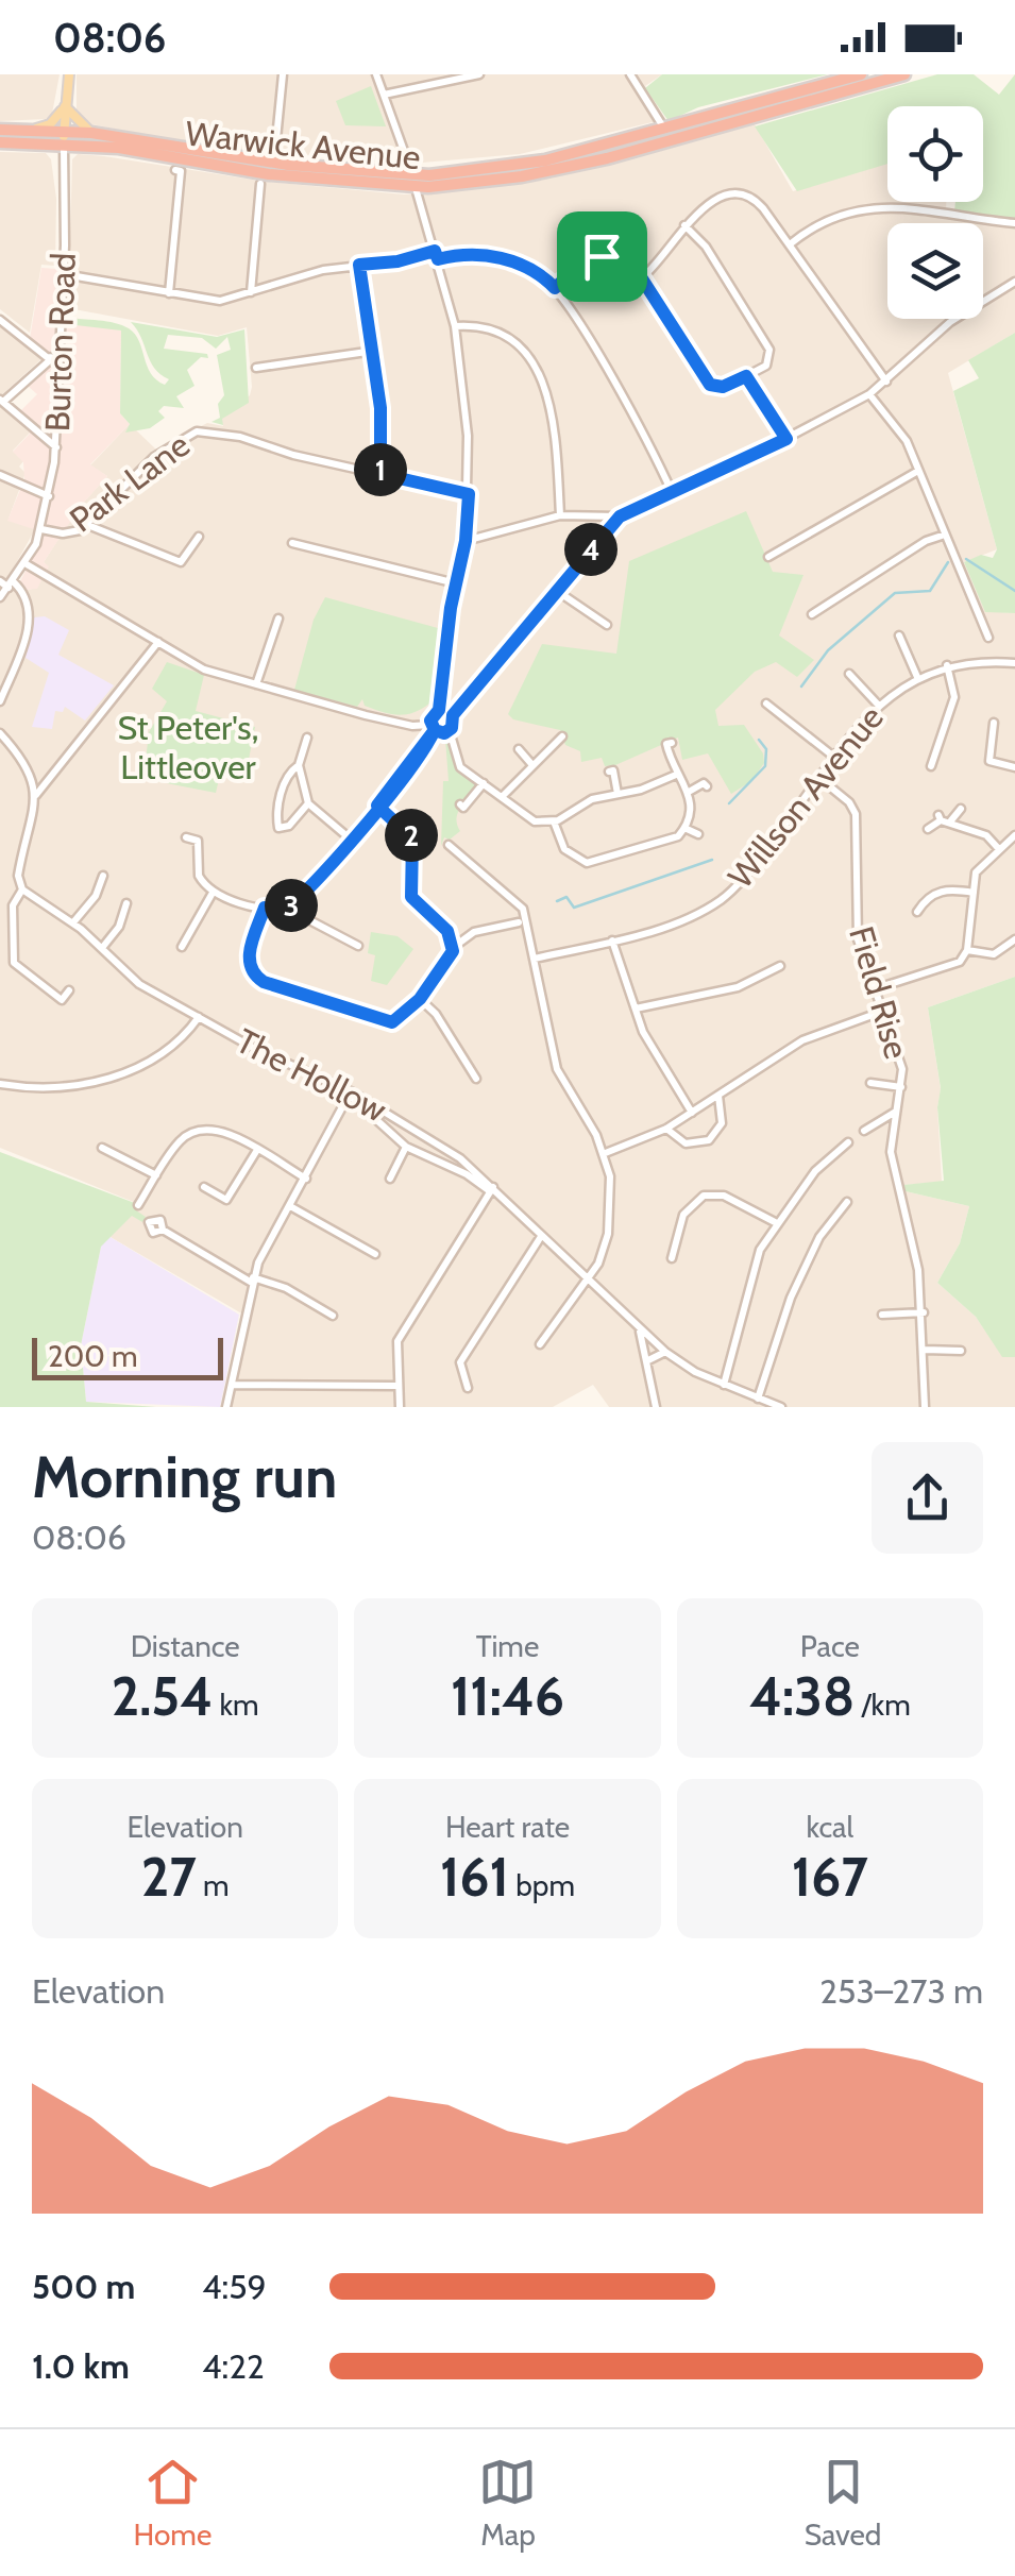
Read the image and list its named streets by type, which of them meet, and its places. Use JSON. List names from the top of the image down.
{
  "streets": {
    "highway": ["Warwick Avenue"],
    "main road": ["Burton Road"],
    "street": [
      "Park Lane",
      "Willson Avenue",
      "Field Rise",
      "The Hollow"
    ]
  },
  "crossings": [
    ["Warwick Avenue", "Burton Road"],
    ["Burton Road", "Park Lane"],
    ["Willson Avenue", "Field Rise"]
  ],
  "parks": ["St Peter's, Littleover"],
  "scale_bar": "200 m",
  "page": {
    "status": "08:06",
    "pins": [
      "1",
      "4",
      "2",
      "3"
    ],
    "scale": "200 m",
    "heading": ["Morning run", "08:06"],
    "stats": [
      ["Distance", "2.54 km"],
      ["Time", "11:46"],
      ["Pace", "4:38 /km"],
      ["Elevation", "27 m"],
      ["Heart rate", "161 bpm"],
      ["kcal", "167"]
    ],
    "chart": ["Elevation", "253–273 m"],
    "list": [
      {
        "name": "500 m",
        "note": "4:59"
      },
      {
        "name": "1.0 km",
        "note": "4:22"
      }
    ],
    "tabs": ["Home", "Map", "Saved"]
  }
}
